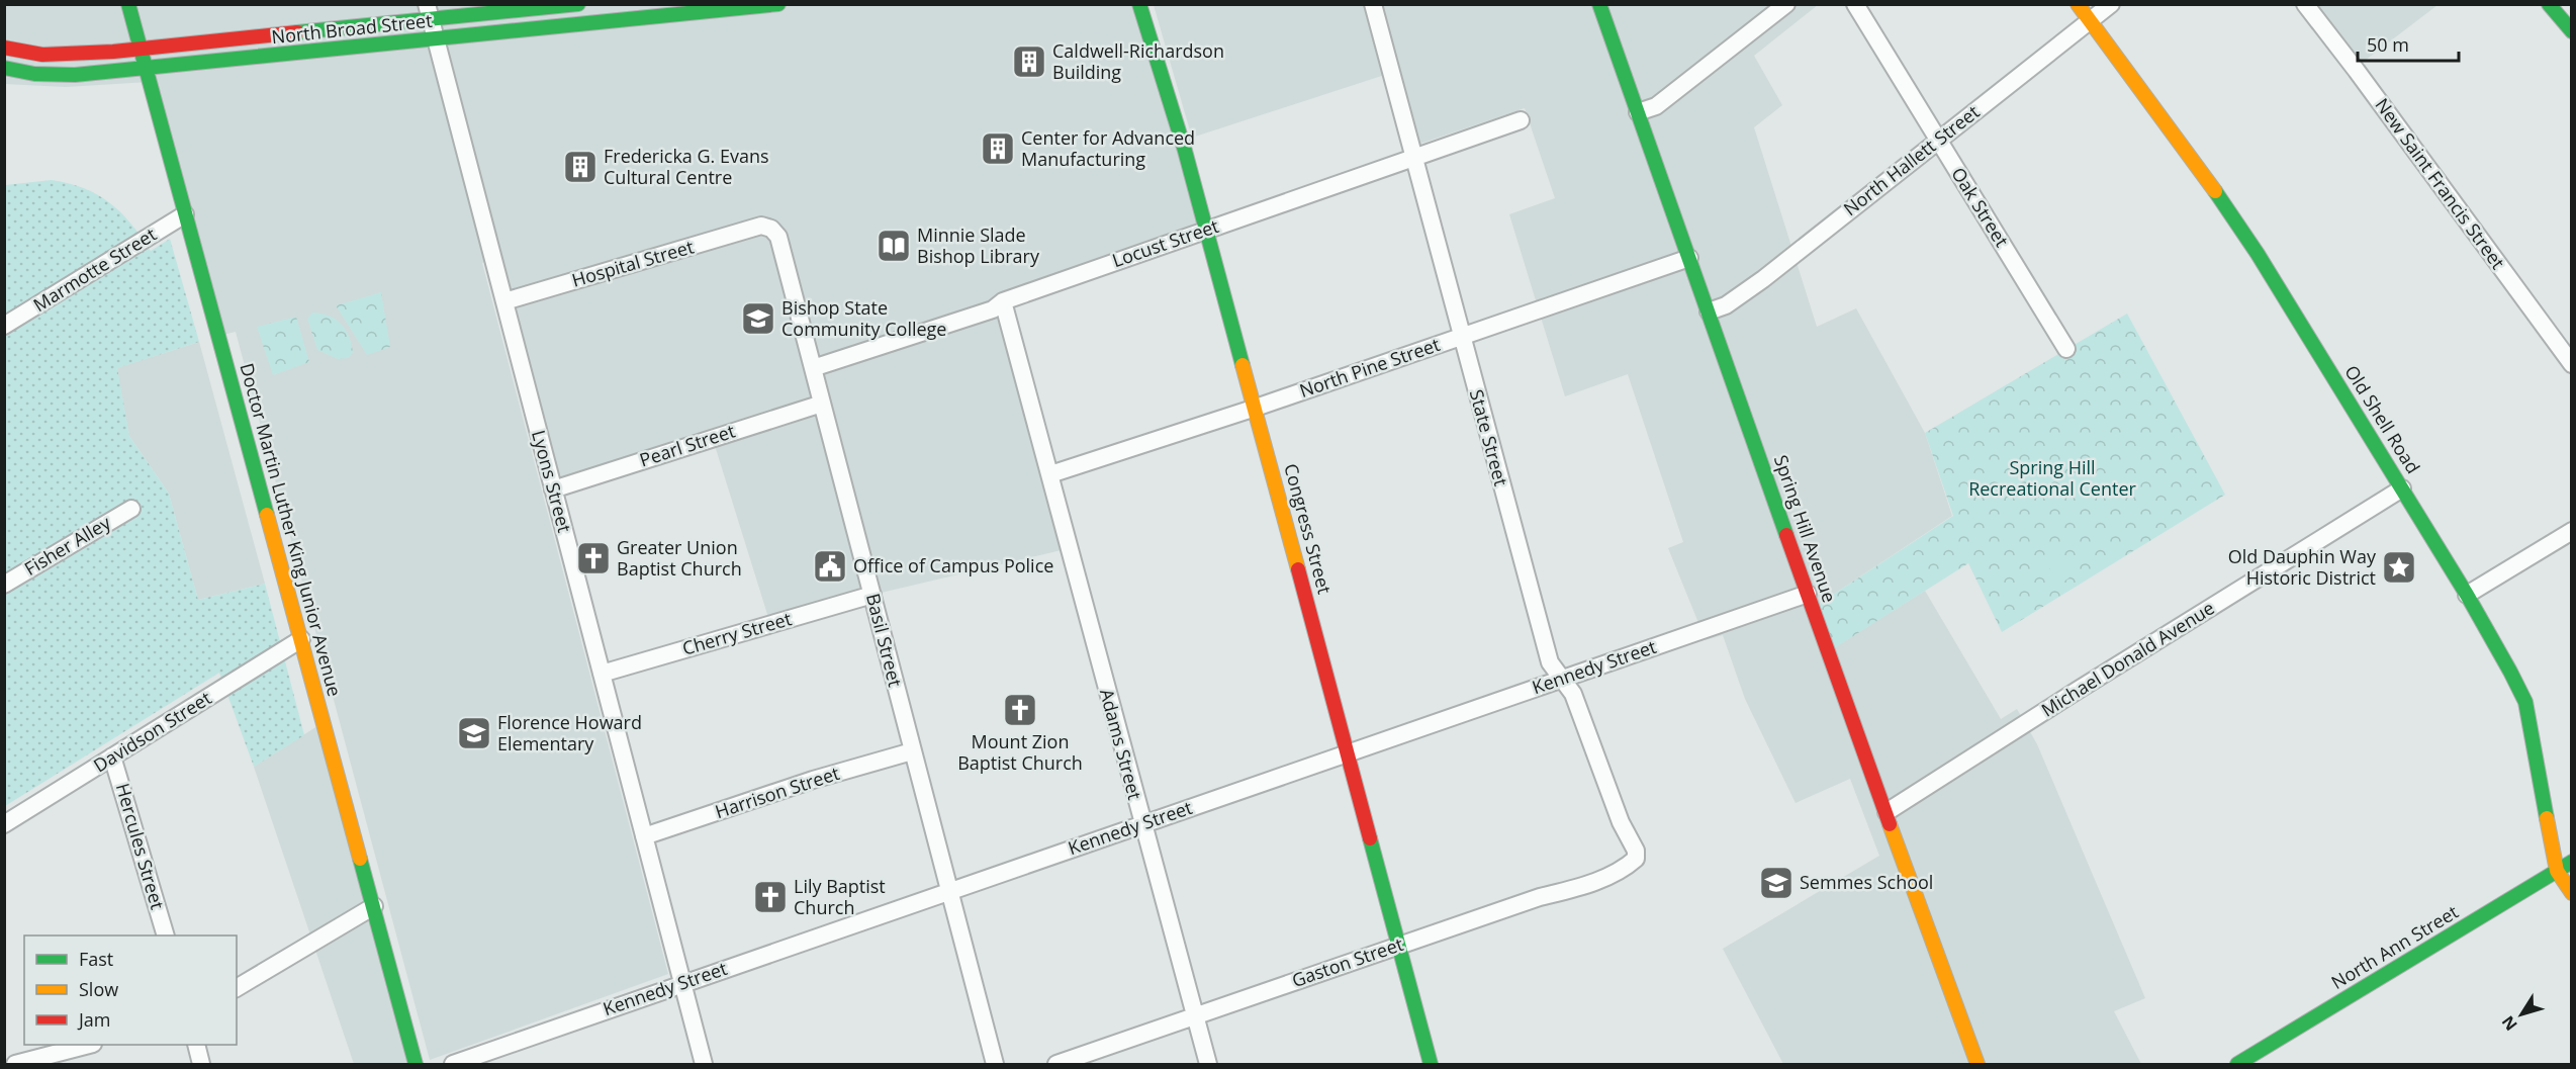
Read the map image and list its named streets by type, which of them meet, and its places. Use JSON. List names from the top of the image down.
{
  "streets": {
    "main road": [
      "North Broad Street",
      "Old Shell Road",
      "Congress Street",
      "Spring Hill Avenue",
      "Doctor Martin Luther King Junior Avenue",
      "North Ann Street"
    ],
    "street": [
      "North Hallett Street",
      "New Saint Francis Street",
      "Oak Street",
      "Locust Street",
      "Hospital Street",
      "Marmotte Street",
      "North Pine Street",
      "State Street",
      "Pearl Street",
      "Lyons Street",
      "Fisher Alley",
      "Cherry Street",
      "Basil Street",
      "Michael Donald Avenue",
      "Kennedy Street",
      "Davidson Street",
      "Adams Street",
      "Harrison Street",
      "Hercules Street",
      "Gaston Street"
    ]
  },
  "crossings": [
    ["North Broad Street", "Lyons Street"],
    ["North Broad Street", "Doctor Martin Luther King Junior Avenue"],
    ["North Hallett Street", "Oak Street"],
    ["North Hallett Street", "Old Shell Road"],
    ["North Hallett Street", "Spring Hill Avenue"],
    ["Locust Street", "State Street"],
    ["Locust Street", "Congress Street"],
    ["Locust Street", "Basil Street"],
    ["Hospital Street", "Lyons Street"],
    ["Hospital Street", "Basil Street"],
    ["Marmotte Street", "Doctor Martin Luther King Junior Avenue"],
    ["North Pine Street", "State Street"],
    ["North Pine Street", "Congress Street"],
    ["North Pine Street", "Spring Hill Avenue"],
    ["North Pine Street", "Adams Street"],
    ["Old Shell Road", "Michael Donald Avenue"],
    ["Old Shell Road", "North Ann Street"],
    ["State Street", "Kennedy Street"],
    ["State Street", "Gaston Street"],
    ["Pearl Street", "Lyons Street"],
    ["Pearl Street", "Basil Street"],
    ["Lyons Street", "Cherry Street"],
    ["Lyons Street", "Kennedy Street"],
    ["Lyons Street", "Harrison Street"],
    ["Congress Street", "Kennedy Street"],
    ["Congress Street", "Gaston Street"],
    ["Spring Hill Avenue", "Michael Donald Avenue"],
    ["Spring Hill Avenue", "Kennedy Street"],
    ["Doctor Martin Luther King Junior Avenue", "Davidson Street"],
    ["Cherry Street", "Basil Street"],
    ["Basil Street", "Kennedy Street"],
    ["Basil Street", "Harrison Street"],
    ["Kennedy Street", "Adams Street"],
    ["Davidson Street", "Hercules Street"],
    ["Adams Street", "Gaston Street"]
  ],
  "parks": ["Spring Hill Recreational Center"],
  "places": {
    "building": ["Caldwell-Richardson Building", "Center for Advanced Manufacturing", "Fredericka G. Evans Cultural Centre"],
    "library": ["Minnie Slade Bishop Library"],
    "school or university": ["Bishop State Community College", "Florence Howard Elementary", "Semmes School"],
    "church": ["Greater Union Baptist Church", "Mount Zion Baptist Church", "Lily Baptist Church"],
    "public building": ["Office of Campus Police"],
    "place": ["Old Dauphin Way Historic District"]
  },
  "legend": ["Fast", "Slow", "Jam"],
  "scale_bar": "50 m",
  "north": "bottom left"
}
